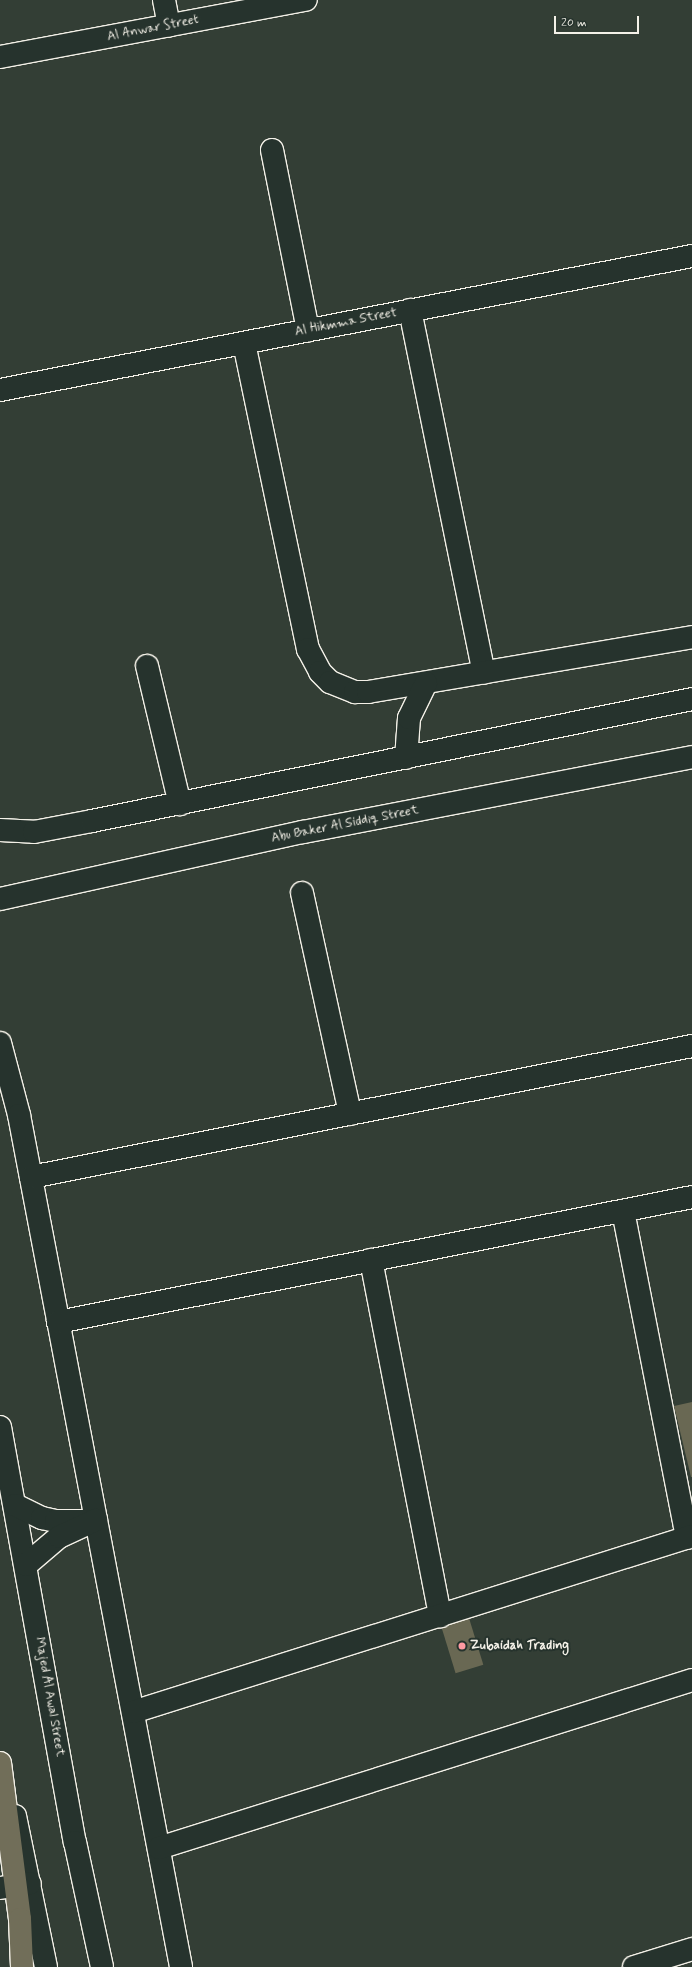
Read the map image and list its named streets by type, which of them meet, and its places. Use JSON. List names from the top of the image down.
{
  "streets": {
    "street": [
      "Al Anwar Street",
      "Al Hikmma Street",
      "Abu Baker Al Siddiq Street",
      "Majed Al Awal Street"
    ]
  },
  "places": ["Zubaidah Trading"],
  "scale_bar": "20 m"
}
